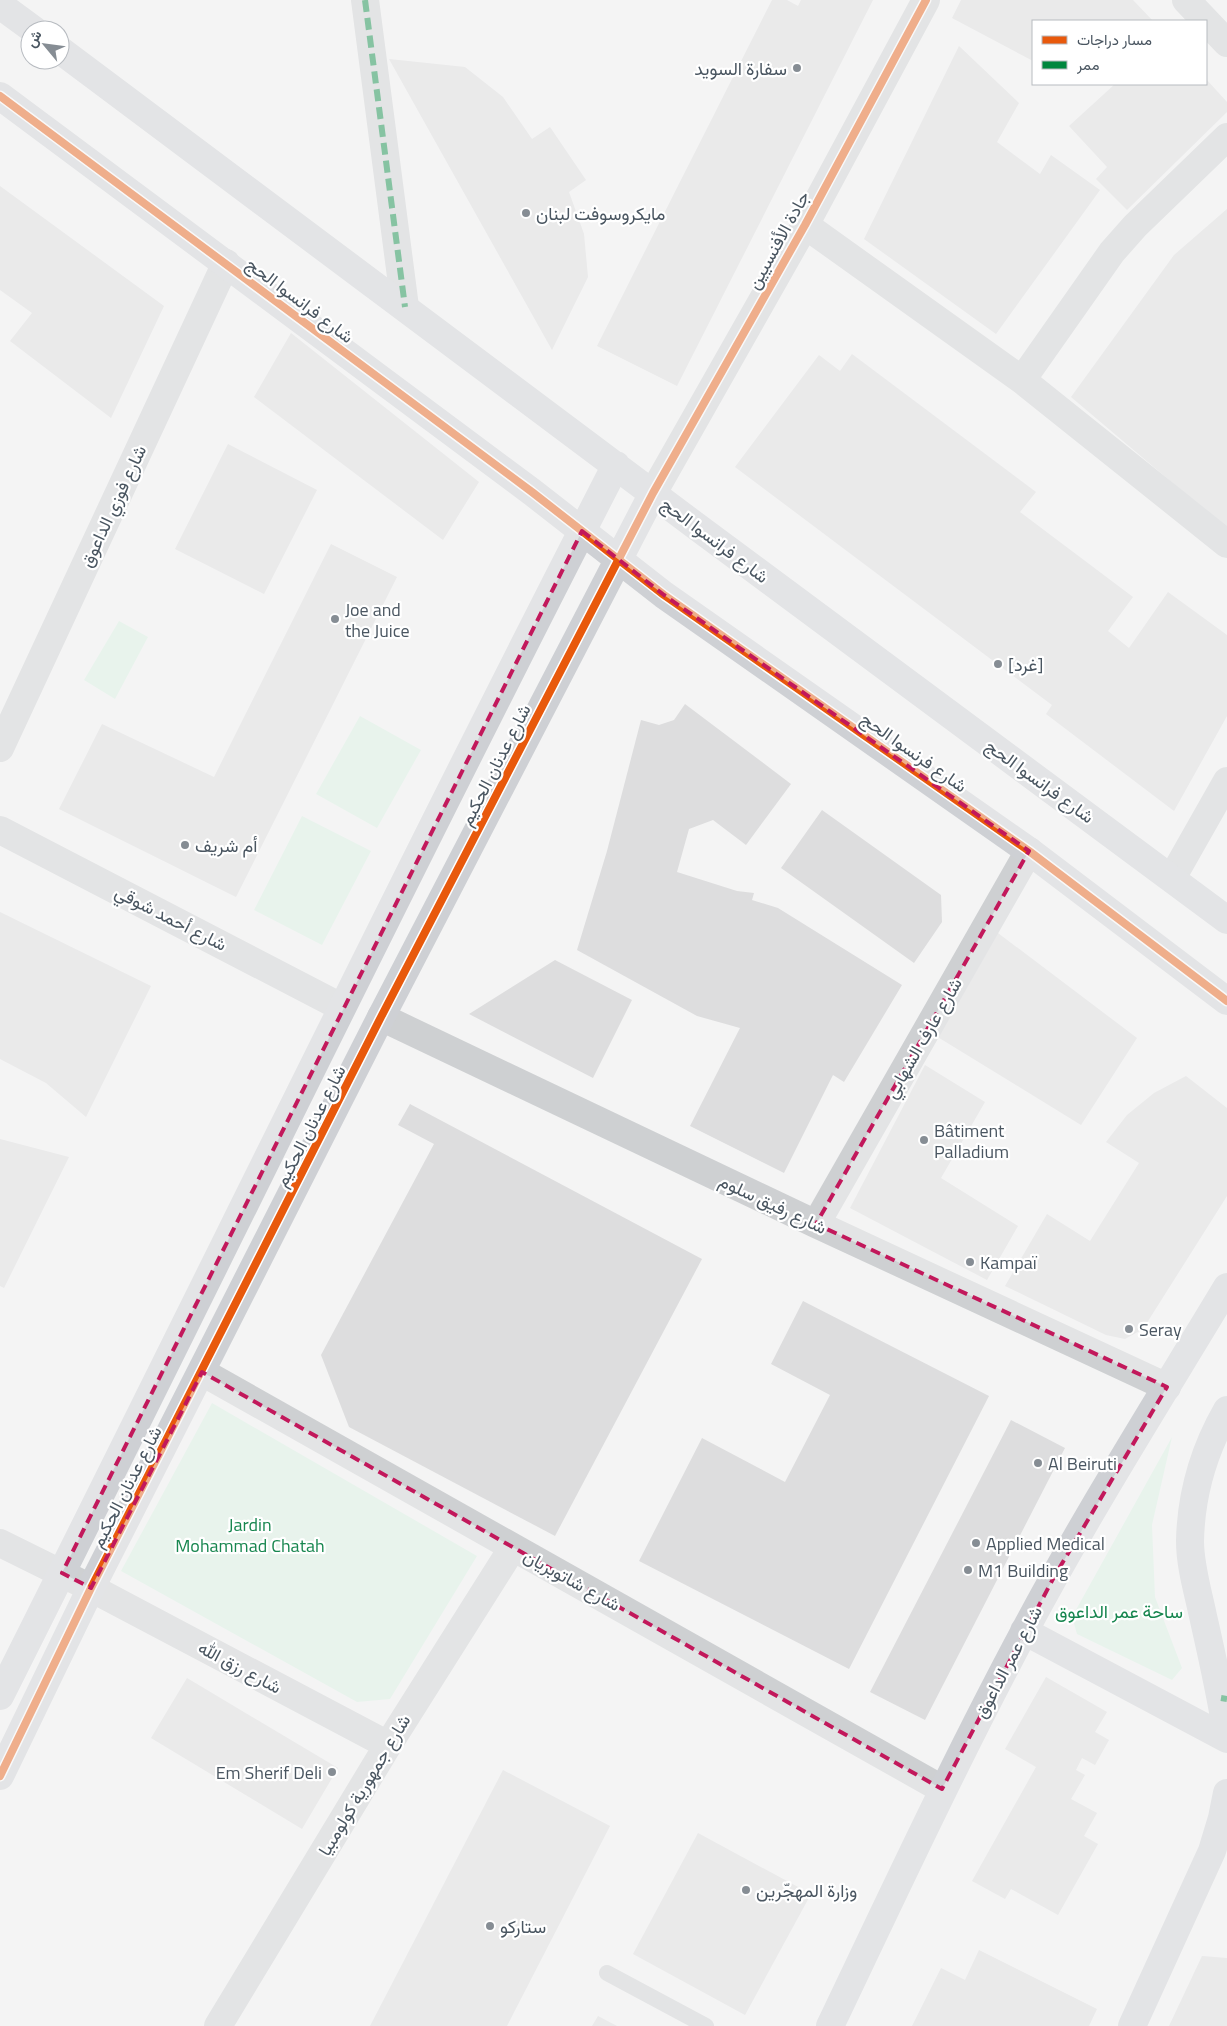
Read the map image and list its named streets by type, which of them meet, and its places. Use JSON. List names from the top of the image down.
{
  "streets": {
    "street": [
      "جادة الأفنسيين",
      "شارع فرانسوا الحج",
      "شارع فوزي الداعوق",
      "شارع فرنسوا الحج",
      "شارع عدنان الحكيم",
      "شارع أحمد شوقي",
      "شارع عارف الشهابي",
      "شارع رفيق سلوم",
      "شارع شاتوبريان",
      "شارع عمر الداعوق",
      "شارع رزق الله",
      "شارع جمهورية كولومبيا"
    ]
  },
  "crossings": [
    ["جادة الأفنسيين", "شارع فرانسوا الحج"],
    ["جادة الأفنسيين", "شارع عدنان الحكيم"],
    ["شارع فرانسوا الحج", "شارع فوزي الداعوق"],
    ["شارع فرانسوا الحج", "شارع فرنسوا الحج"],
    ["شارع فرانسوا الحج", "شارع عدنان الحكيم"],
    ["شارع فرنسوا الحج", "شارع عدنان الحكيم"],
    ["شارع فرنسوا الحج", "شارع عارف الشهابي"],
    ["شارع عدنان الحكيم", "شارع أحمد شوقي"],
    ["شارع عدنان الحكيم", "شارع رفيق سلوم"],
    ["شارع عدنان الحكيم", "شارع شاتوبريان"],
    ["شارع عدنان الحكيم", "شارع رزق الله"],
    ["شارع عارف الشهابي", "شارع رفيق سلوم"],
    ["شارع رفيق سلوم", "شارع عمر الداعوق"],
    ["شارع شاتوبريان", "شارع عمر الداعوق"],
    ["شارع شاتوبريان", "شارع جمهورية كولومبيا"],
    ["شارع رزق الله", "شارع جمهورية كولومبيا"]
  ],
  "parks": ["Jardin Mohammad Chatah", "ساحة عمر الداعوق"],
  "places": [
    "سفارة السويد",
    "مايكروسوفت لبنان",
    "Joe and the Juice",
    "[غرد]",
    "أم شريف",
    "Bâtiment Palladium",
    "Kampaï",
    "Seray",
    "Al Beiruti",
    "Applied Medical",
    "M1 Building",
    "Em Sherif Deli",
    "وزارة المهجّرين",
    "ستاركو"
  ],
  "legend": ["مسار دراجات", "ممر"],
  "north": "top left"
}
